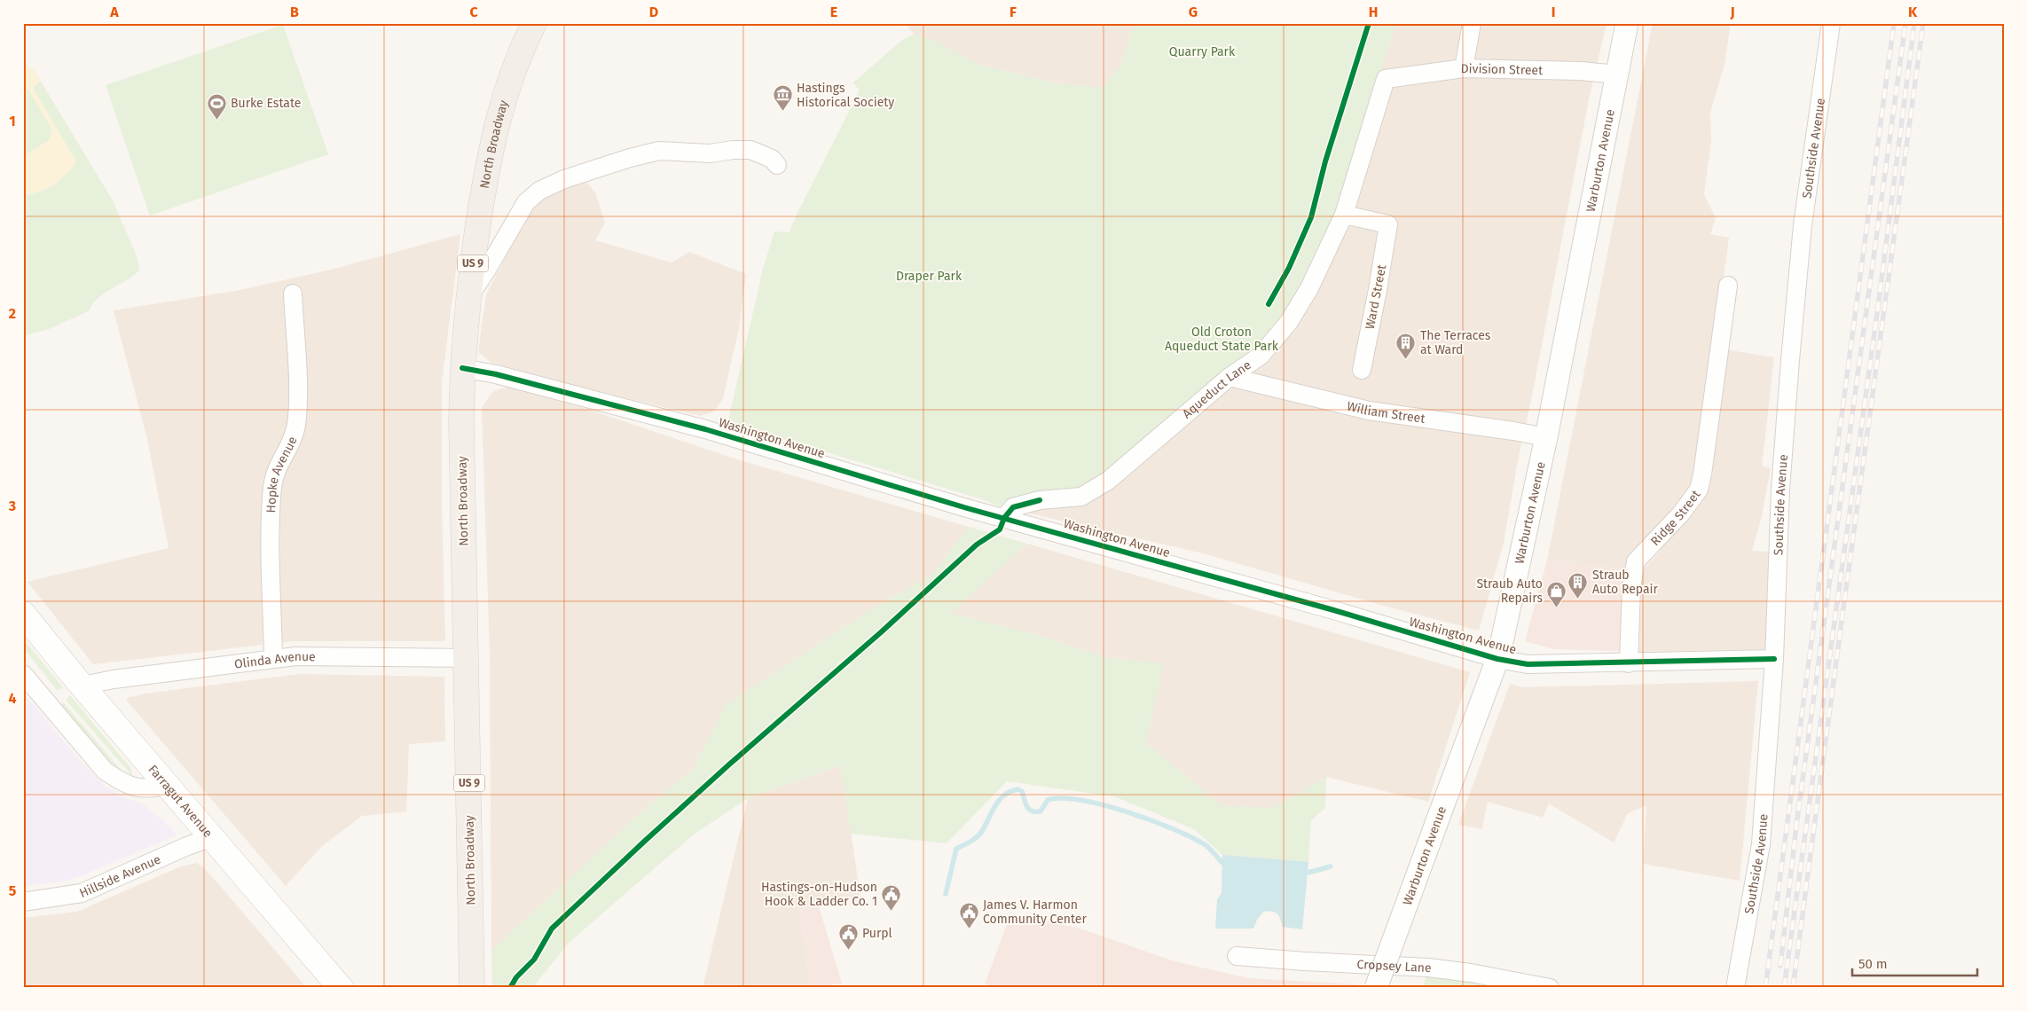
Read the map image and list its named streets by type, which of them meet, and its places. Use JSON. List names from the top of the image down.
{
  "streets": {
    "main road": ["North Broadway", "US 9", "Farragut Avenue"],
    "street": [
      "Division Street",
      "Southside Avenue",
      "Warburton Avenue",
      "Ward Street",
      "Aqueduct Lane",
      "William Street",
      "Washington Avenue",
      "Hopke Avenue",
      "Ridge Street",
      "Olinda Avenue",
      "Hillside Avenue",
      "Cropsey Lane"
    ]
  },
  "crossings": [
    ["Division Street", "Warburton Avenue"],
    ["Division Street", "Aqueduct Lane"],
    ["North Broadway", "Washington Avenue"],
    ["North Broadway", "Olinda Avenue"],
    ["Southside Avenue", "Washington Avenue"],
    ["Warburton Avenue", "William Street"],
    ["Warburton Avenue", "Washington Avenue"],
    ["Ward Street", "Aqueduct Lane"],
    ["Aqueduct Lane", "William Street"],
    ["Aqueduct Lane", "Washington Avenue"],
    ["Washington Avenue", "Ridge Street"],
    ["Hopke Avenue", "Olinda Avenue"],
    ["Olinda Avenue", "Farragut Avenue"],
    ["Farragut Avenue", "Hillside Avenue"]
  ],
  "parks": ["Quarry Park", "Draper Park", "Old Croton Aqueduct State Park"],
  "places": {
    "museum": ["Hastings Historical Society"],
    "sports": ["Burke Estate"],
    "building": ["The Terraces at Ward", "Straub Auto Repair"],
    "shop": ["Straub Auto Repairs"],
    "public building": ["Hastings-on-Hudson Hook & Ladder Co. 1", "James V. Harmon Community Center", "Purpl"]
  },
  "scale_bar": "50 m",
  "grid": {
    "columns": [
      "A",
      "B",
      "C",
      "D",
      "E",
      "F",
      "G",
      "H",
      "I",
      "J",
      "K"
    ],
    "rows": [
      "1",
      "2",
      "3",
      "4",
      "5"
    ]
  }
}
